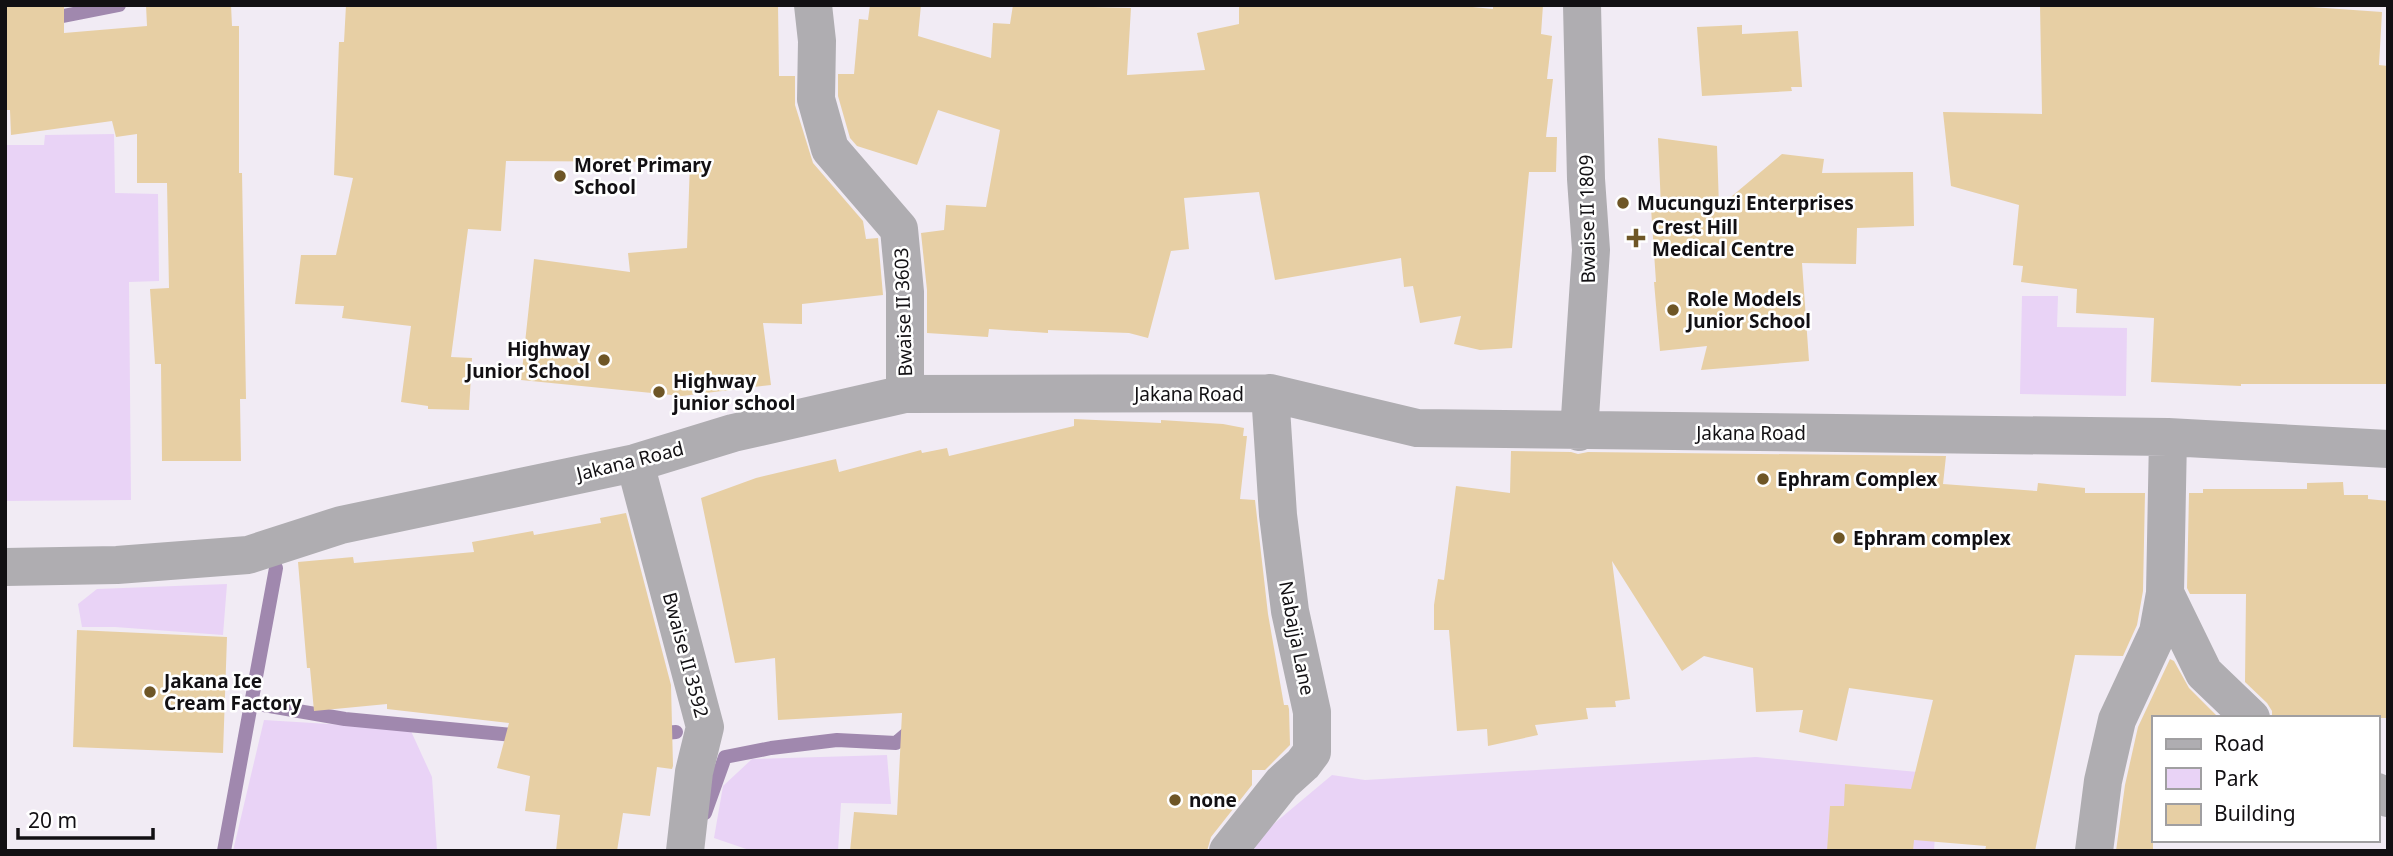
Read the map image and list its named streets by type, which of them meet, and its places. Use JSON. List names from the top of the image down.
{
  "streets": {
    "street": [
      "Bwaise II 1809",
      "Bwaise II 3603",
      "Jakana Road",
      "Nabajja Lane",
      "Bwaise II 3592"
    ]
  },
  "crossings": [
    ["Bwaise II 1809", "Jakana Road"],
    ["Bwaise II 3603", "Jakana Road"],
    ["Jakana Road", "Nabajja Lane"],
    ["Jakana Road", "Bwaise II 3592"]
  ],
  "places": {
    "other": [
      "Moret Primary School",
      "Mucunguzi Enterprises",
      "Role Models Junior School",
      "Highway Junior School",
      "Highway junior school",
      "Ephram Complex",
      "Ephram complex",
      "Jakana Ice Cream Factory",
      "none"
    ],
    "health": ["Crest Hill Medical Centre"]
  },
  "legend": ["Road", "Park", "Building"],
  "scale_bar": "20 m"
}
